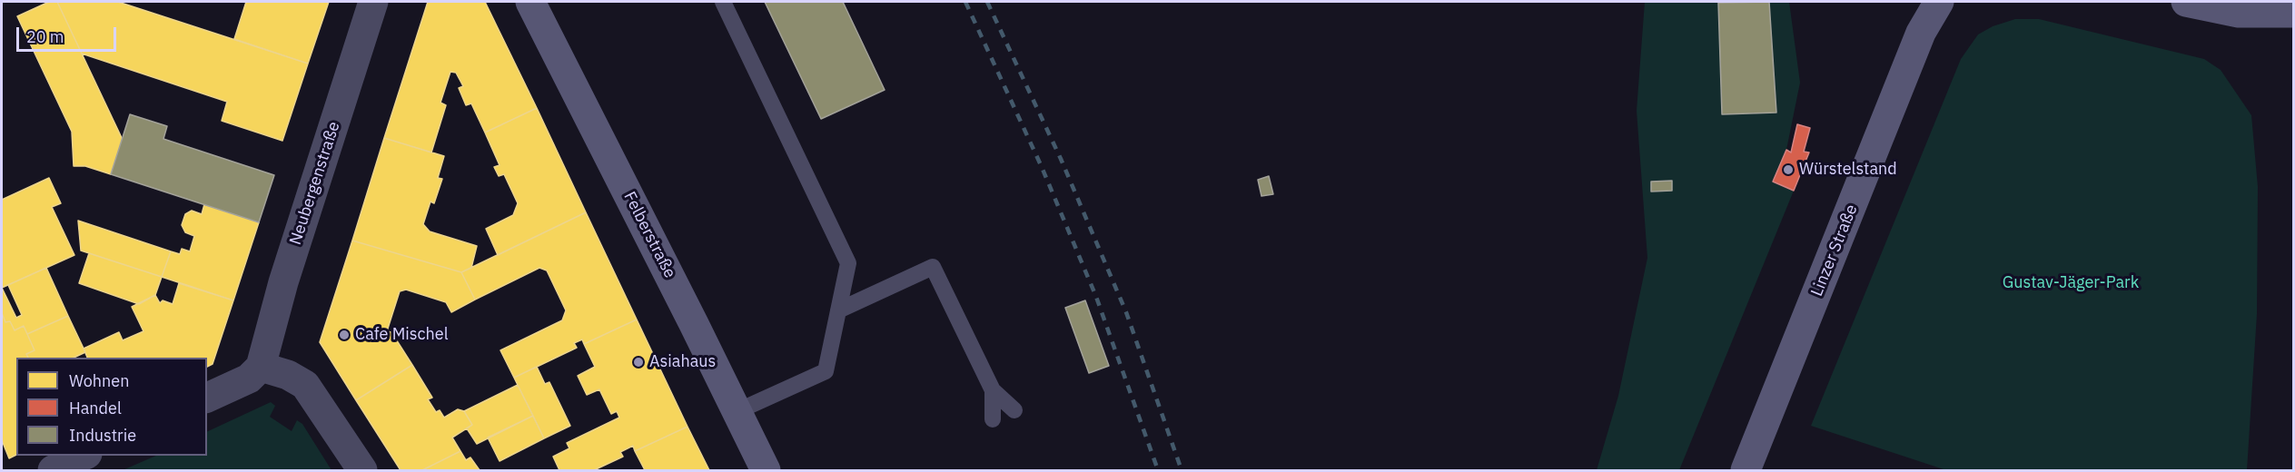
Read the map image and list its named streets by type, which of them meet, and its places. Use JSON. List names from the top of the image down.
{
  "streets": {
    "main road": ["Felberstraße", "Linzer Straße"],
    "street": ["Neubergenstraße"]
  },
  "parks": ["Gustav-Jäger-Park"],
  "places": ["Würstelstand", "Cafe Mischel", "Asiahaus"],
  "legend": ["Wohnen", "Handel", "Industrie"],
  "scale_bar": "20 m"
}
